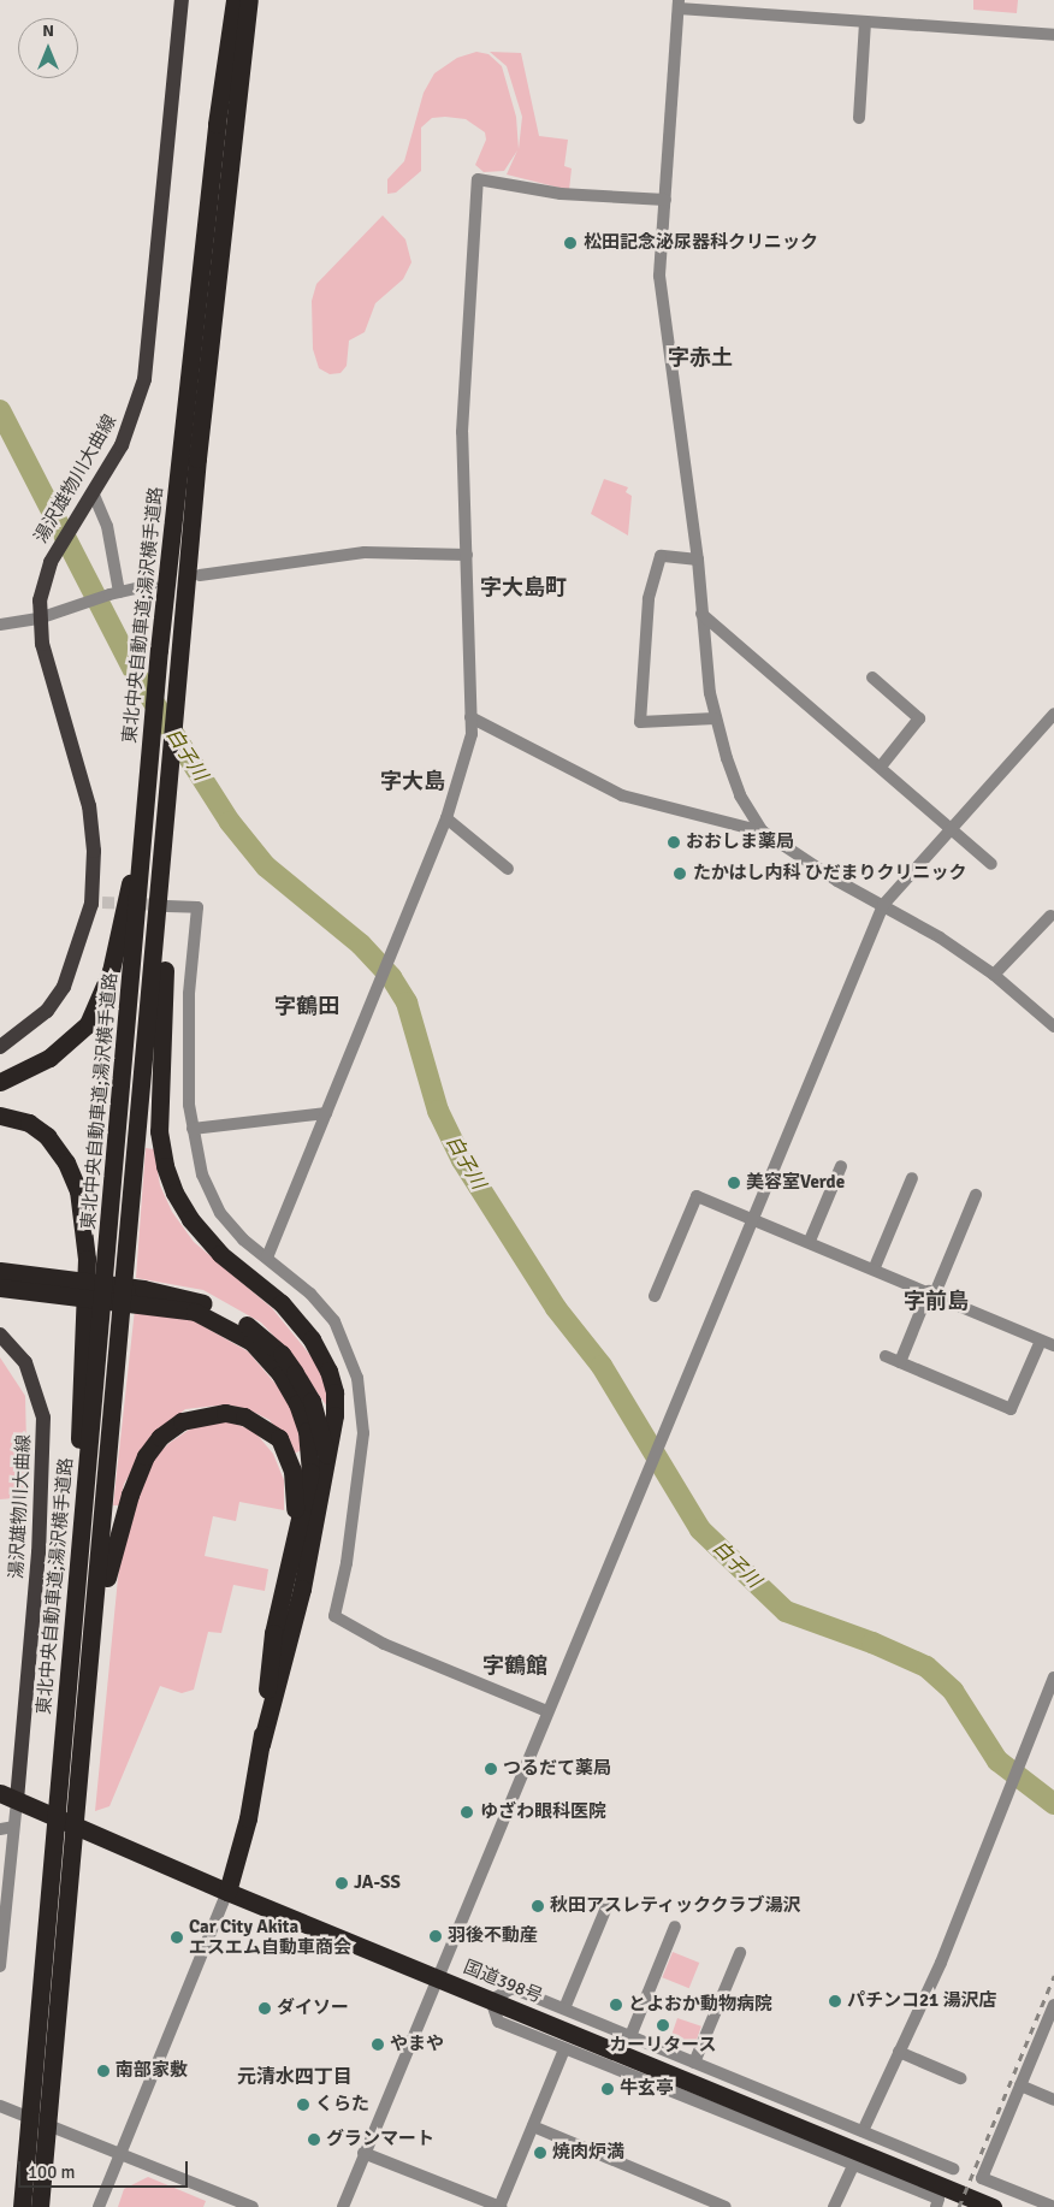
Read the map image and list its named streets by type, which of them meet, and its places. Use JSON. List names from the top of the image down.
{
  "streets": {
    "highway": ["東北中央自動車道;湯沢横手道路", "国道398号"],
    "main road": ["湯沢雄物川大曲線"]
  },
  "crossings": [
    ["湯沢雄物川大曲線", "国道398号"]
  ],
  "districts": [
    "字赤土",
    "字大島町",
    "字大島",
    "字鶴田",
    "字前島",
    "字鶴館",
    "元清水四丁目"
  ],
  "water": ["白子川"],
  "places": [
    "松田記念泌尿器科クリニック",
    "おおしま薬局",
    "たかはし内科 ひだまりクリニック",
    "美容室Verde",
    "つるだて薬局",
    "ゆざわ眼科医院",
    "JA-SS",
    "秋田アスレティッククラブ湯沢",
    "羽後不動産",
    "Car City Akita エスエム自動車商会",
    "パチンコ21 湯沢店",
    "とよおか動物病院",
    "ダイソー",
    "カーリタース",
    "やまや",
    "南部家敷",
    "牛玄亭",
    "くらた",
    "グランマート",
    "焼肉炉満"
  ],
  "scale_bar": "100 m",
  "north": "top"
}
